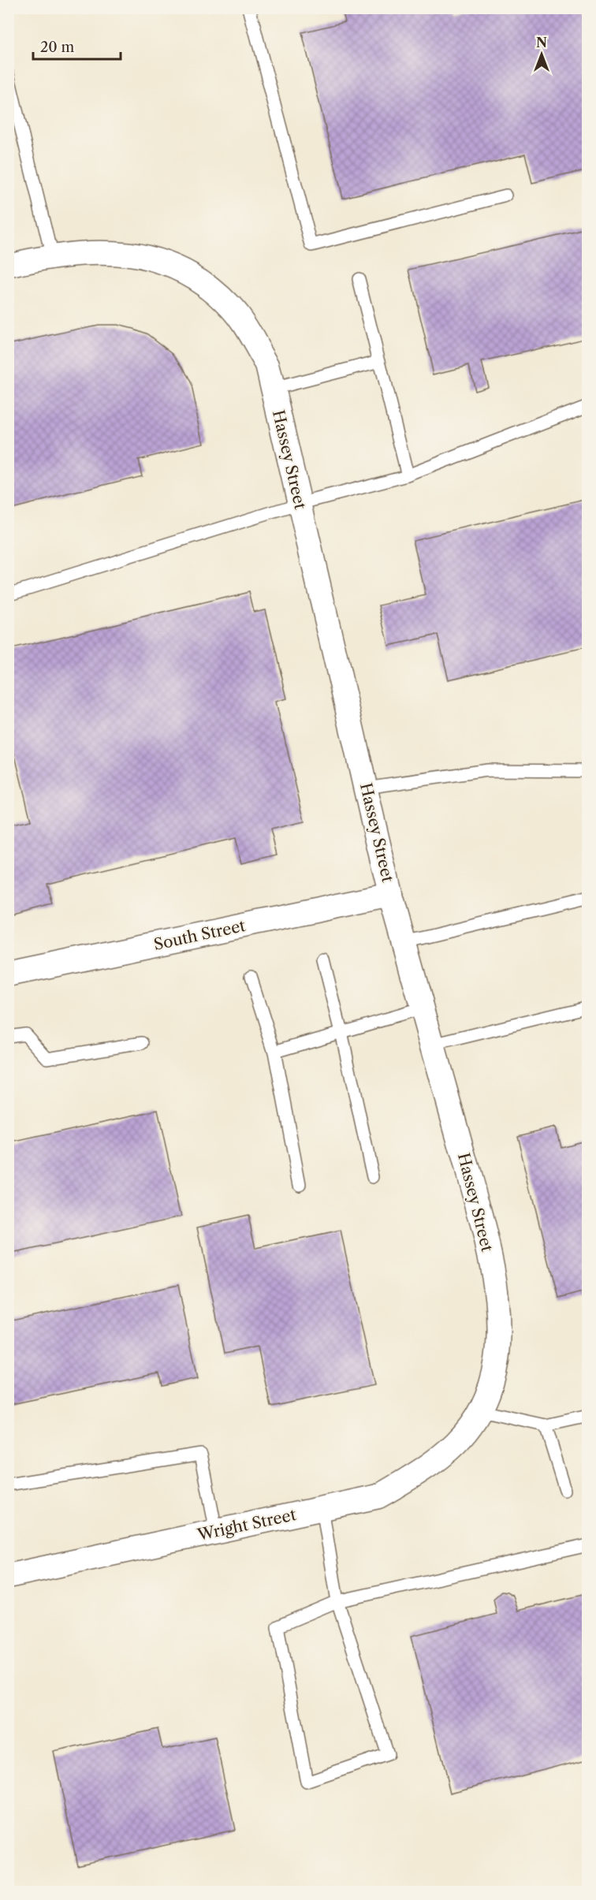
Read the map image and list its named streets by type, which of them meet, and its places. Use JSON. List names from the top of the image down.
{
  "streets": {
    "street": ["Hassey Street", "South Street", "Wright Street"]
  },
  "crossings": [
    ["Hassey Street", "South Street"],
    ["Hassey Street", "Wright Street"]
  ],
  "scale_bar": "20 m",
  "north": "top"
}
